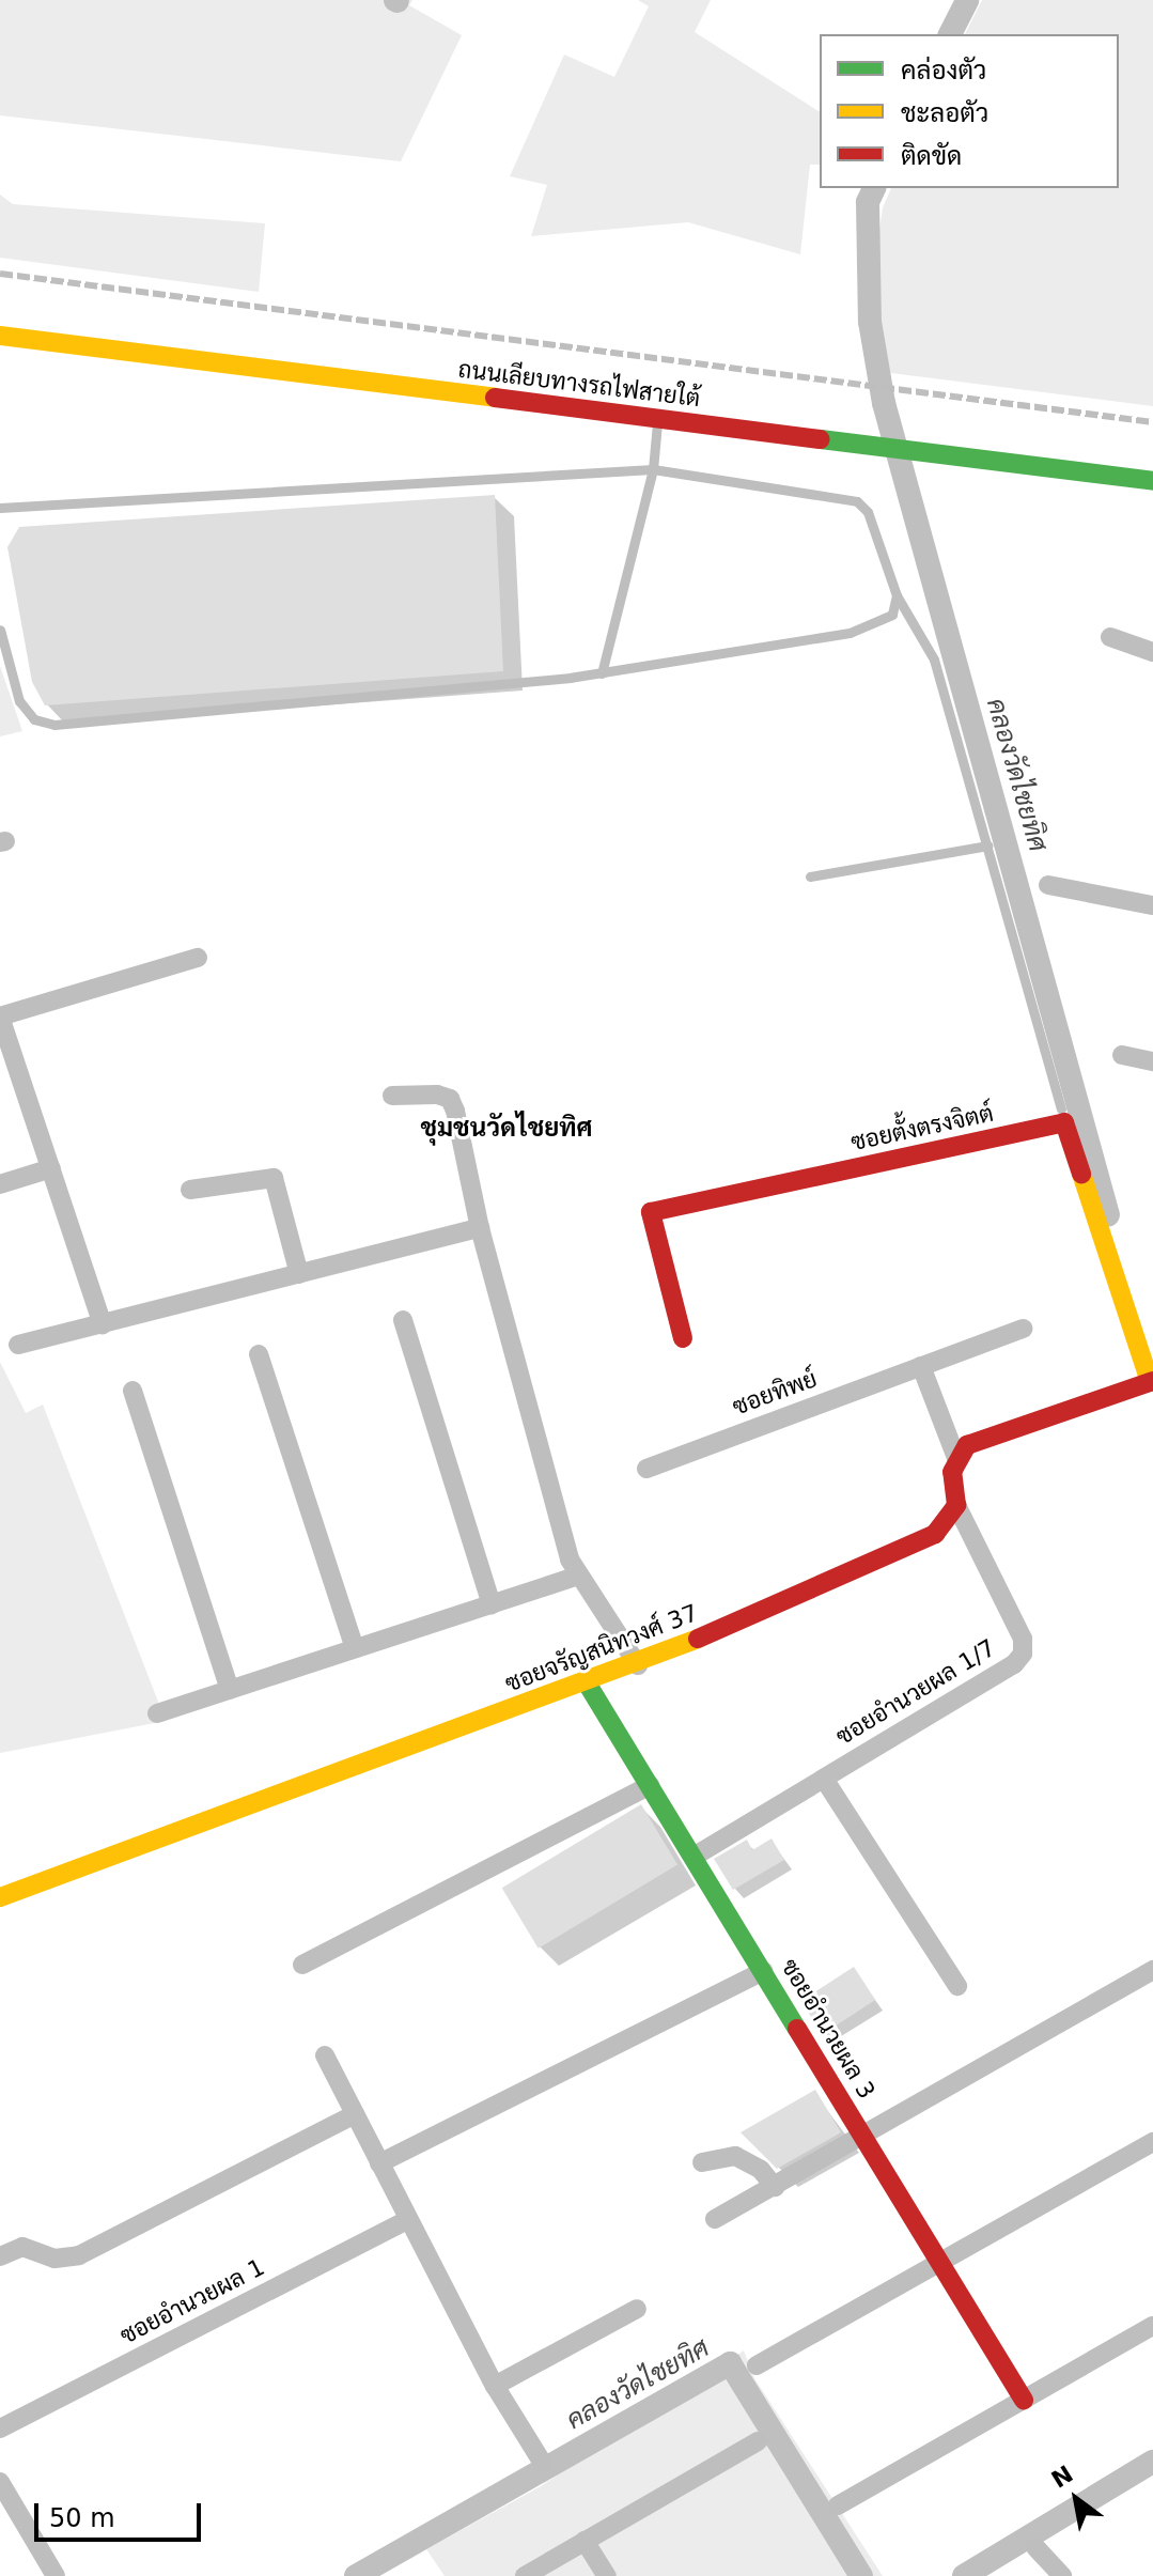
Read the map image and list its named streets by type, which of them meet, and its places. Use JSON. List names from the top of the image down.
{
  "streets": {
    "street": [
      "ถนนเลียบทางรถไฟสายใต้",
      "ซอยตั้งตรงจิตต์",
      "ซอยทิพย์",
      "ซอยจรัญสนิทวงศ์ 37",
      "ซอยอำนวยผล 1/7",
      "ซอยอำนวยผล 3",
      "ซอยอำนวยผล 1"
    ]
  },
  "crossings": [
    ["ซอยจรัญสนิทวงศ์ 37", "ซอยอำนวยผล 1/7"],
    ["ซอยจรัญสนิทวงศ์ 37", "ซอยอำนวยผล 3"],
    ["ซอยอำนวยผล 1/7", "ซอยอำนวยผล 3"]
  ],
  "districts": ["ชุมชนวัดไชยทิศ"],
  "water": ["คลองวัดไชยทิศ"],
  "legend": ["คล่องตัว", "ชะลอตัว", "ติดขัด"],
  "scale_bar": "50 m",
  "north": "top left"
}
